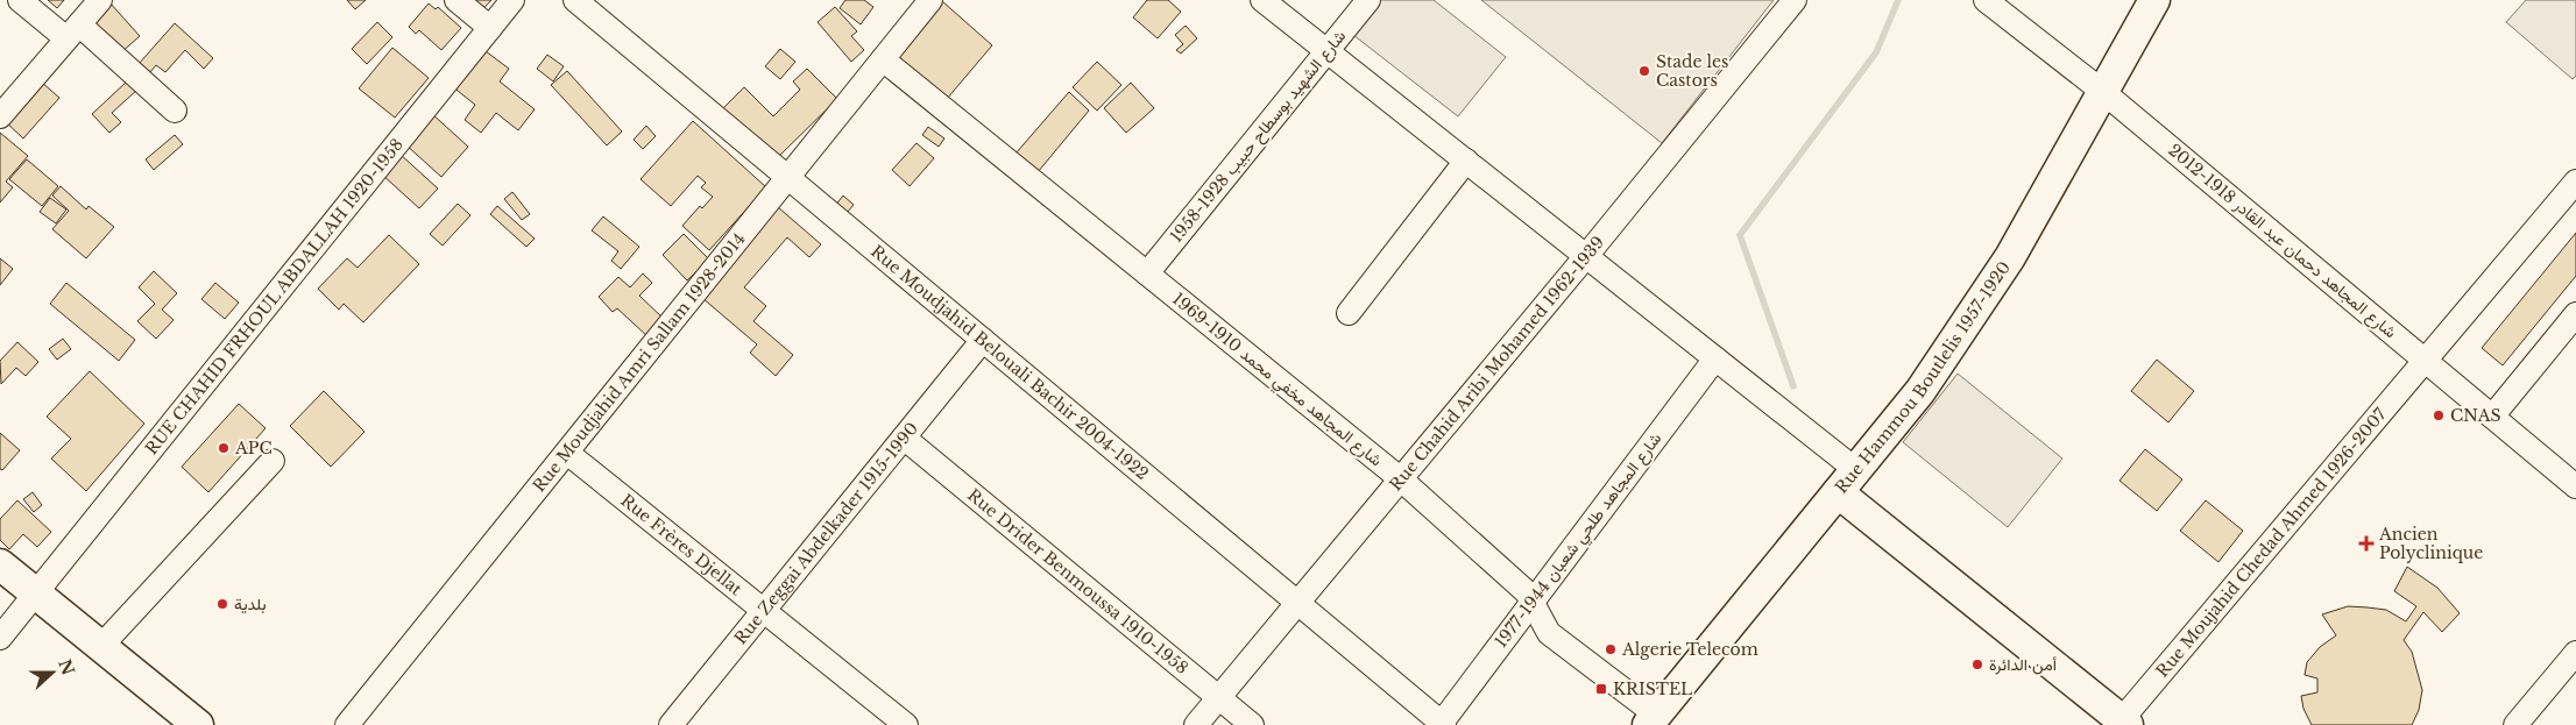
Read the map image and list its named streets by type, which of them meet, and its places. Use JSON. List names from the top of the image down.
{
  "streets": {
    "main road": ["Rue Hammou Boutlelis 1957-1920"],
    "street": [
      "شارع الشهيد بوسطاح حبيب 1928-1958",
      "شارع المجاهد دحمان عبد القادر 1918-2012",
      "RUE CHAHID FRHOUL ABDALLAH 1920-1958",
      "Rue Moudjahid Belouali Bachir 2004-1922",
      "Rue Moudjahid Amri Sallam 1928-2014",
      "Rue Chahid Aribi Mohamed 1962-1939",
      "شارع المجاهد مخفي محمد 1910-1969",
      "Rue Zeggai Abdelkader 1915-1990",
      "شارع المجاهد طلحي شعبان 1944-1977",
      "Rue Moujahid Chedad Ahmed 1926-2007",
      "Rue Frères Djellat",
      "Rue Drider Benmoussa 1910-1958"
    ]
  },
  "crossings": [
    ["شارع الشهيد بوسطاح حبيب 1928-1958", "شارع المجاهد مخفي محمد 1910-1969"],
    ["شارع المجاهد دحمان عبد القادر 1918-2012", "Rue Hammou Boutlelis 1957-1920"],
    ["شارع المجاهد دحمان عبد القادر 1918-2012", "Rue Moujahid Chedad Ahmed 1926-2007"],
    ["Rue Moudjahid Belouali Bachir 2004-1922", "Rue Moudjahid Amri Sallam 1928-2014"],
    ["Rue Moudjahid Belouali Bachir 2004-1922", "Rue Chahid Aribi Mohamed 1962-1939"],
    ["Rue Moudjahid Belouali Bachir 2004-1922", "Rue Zeggai Abdelkader 1915-1990"],
    ["Rue Moudjahid Belouali Bachir 2004-1922", "شارع المجاهد طلحي شعبان 1944-1977"],
    ["Rue Moudjahid Amri Sallam 1928-2014", "شارع المجاهد مخفي محمد 1910-1969"],
    ["Rue Moudjahid Amri Sallam 1928-2014", "Rue Frères Djellat"],
    ["Rue Chahid Aribi Mohamed 1962-1939", "شارع المجاهد مخفي محمد 1910-1969"],
    ["Rue Chahid Aribi Mohamed 1962-1939", "Rue Drider Benmoussa 1910-1958"],
    ["Rue Hammou Boutlelis 1957-1920", "شارع المجاهد مخفي محمد 1910-1969"],
    ["شارع المجاهد مخفي محمد 1910-1969", "شارع المجاهد طلحي شعبان 1944-1977"],
    ["Rue Zeggai Abdelkader 1915-1990", "Rue Frères Djellat"],
    ["Rue Zeggai Abdelkader 1915-1990", "Rue Drider Benmoussa 1910-1958"]
  ],
  "places": {
    "other": [
      "Stade les Castors",
      "CNAS",
      "APC",
      "بلدية",
      "Algerie Telecom",
      "أمن الدائرة"
    ],
    "health": ["Ancien Polyclinique"],
    "transit": ["KRISTEL"]
  },
  "north": "right"
}
